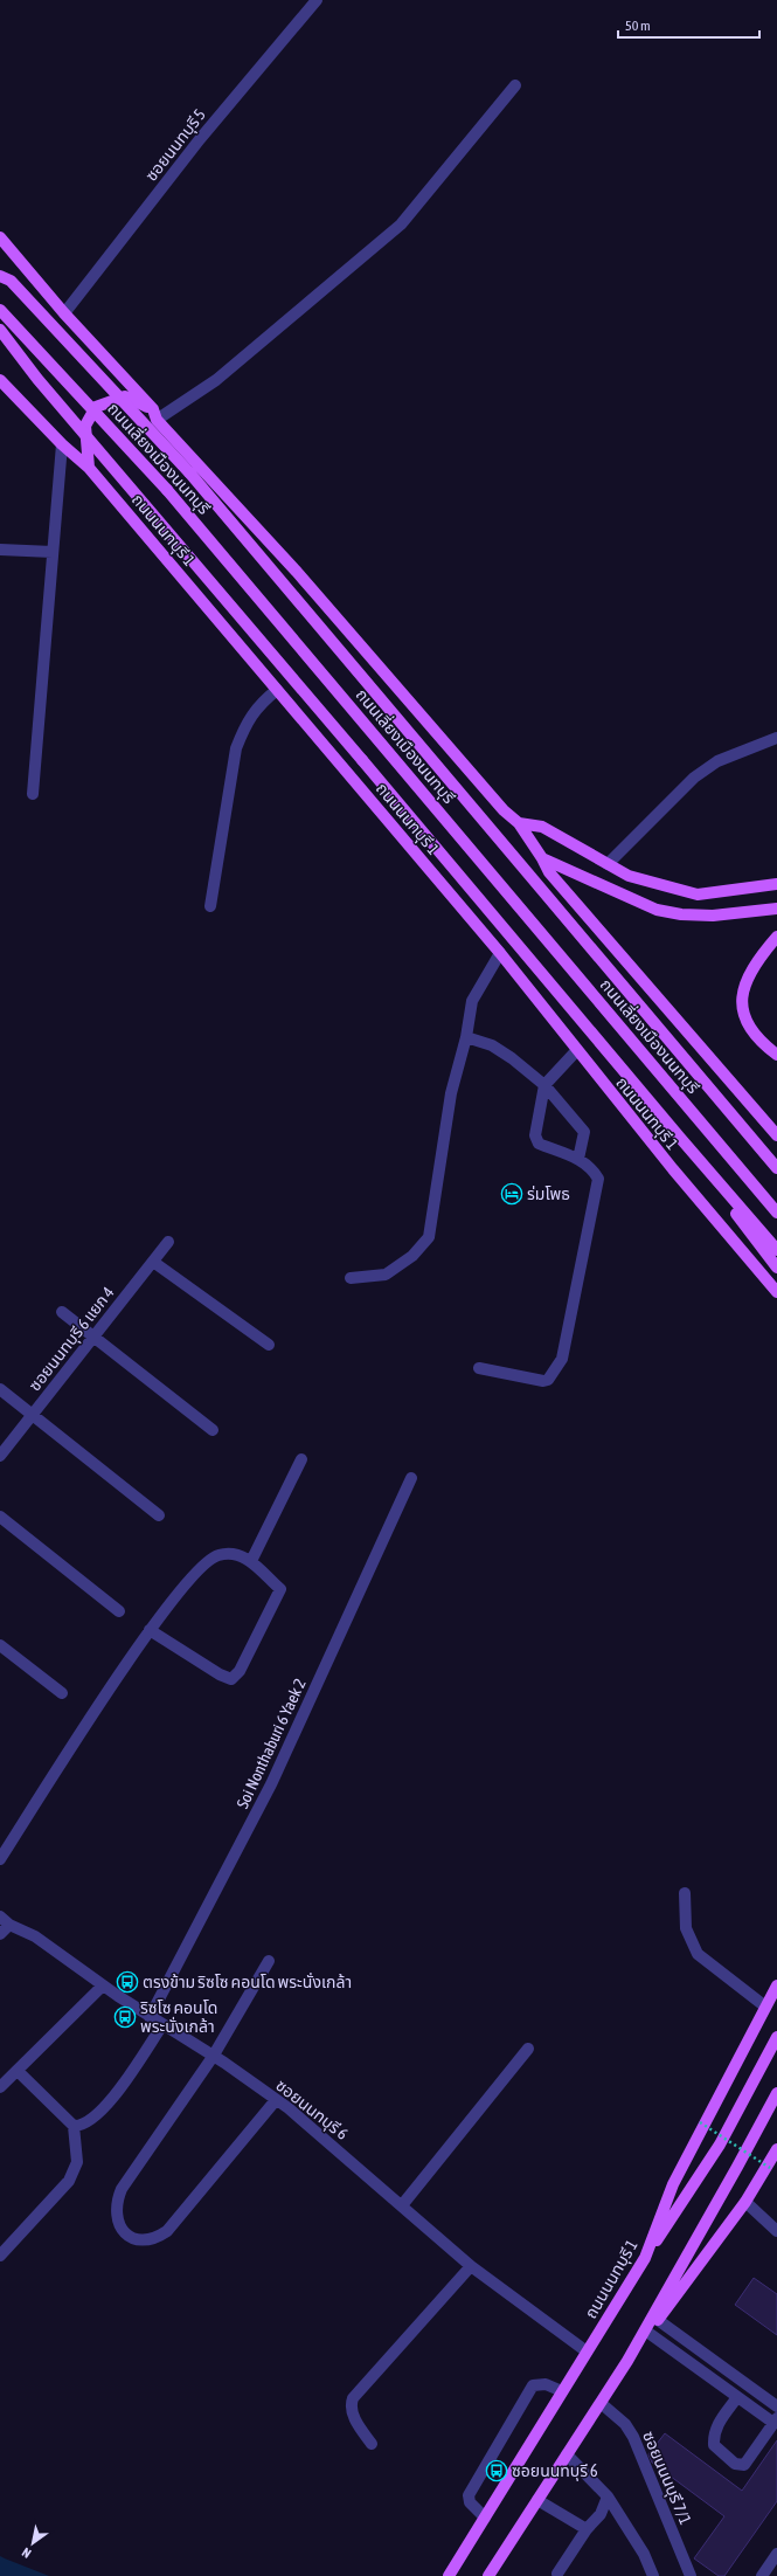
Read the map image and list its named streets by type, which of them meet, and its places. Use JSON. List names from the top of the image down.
{
  "streets": {
    "main road": ["ถนนเลี่ยงเมืองนนทบุรี", "ถนนนนทบุรี 1"],
    "street": [
      "ซอยนนทบุรี 5",
      "ซอยนนทบุรี 6 แยก 4",
      "Soi Nonthaburi 6 Yaek 2",
      "ซอยนนทบุรี 6",
      "ซอยนนนบุรี 7/1"
    ]
  },
  "crossings": [
    ["ถนนนนทบุรี 1", "ซอยนนทบุรี 6"],
    ["Soi Nonthaburi 6 Yaek 2", "ซอยนนทบุรี 6"]
  ],
  "places": {
    "hotel": ["ร่มโพธ"],
    "bus stop": ["ตรงข้าม ริซโซ คอนโด พระนั่งเกล้า", "ริซโซ คอนโด พระนั่งเกล้า", "ซอยนนทบุรี 6"]
  },
  "scale_bar": "50 m",
  "north": "bottom left"
}
